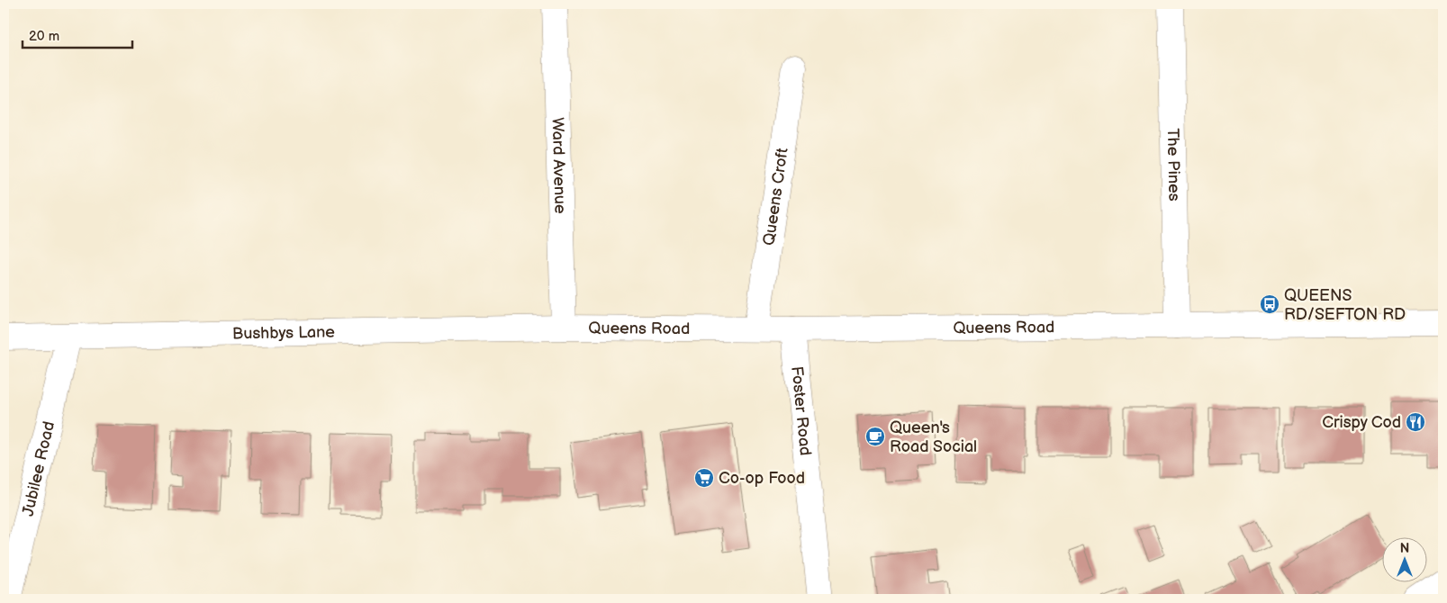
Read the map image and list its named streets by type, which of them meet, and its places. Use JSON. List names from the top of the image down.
{
  "streets": {
    "street": [
      "The Pines",
      "Ward Avenue",
      "Queens Croft",
      "Queens Road",
      "Bushbys Lane",
      "Foster Road",
      "Jubilee Road"
    ]
  },
  "crossings": [
    ["The Pines", "Queens Road"],
    ["Ward Avenue", "Queens Road"],
    ["Ward Avenue", "Bushbys Lane"],
    ["Queens Croft", "Queens Road"],
    ["Queens Road", "Bushbys Lane"],
    ["Queens Road", "Foster Road"],
    ["Bushbys Lane", "Jubilee Road"]
  ],
  "places": {
    "bus stop": ["QUEENS RD/SEFTON RD"],
    "restaurant": ["Crispy Cod"],
    "cafe": ["Queen's Road Social"],
    "supermarket": ["Co-op Food"]
  },
  "scale_bar": "20 m",
  "north": "top"
}
